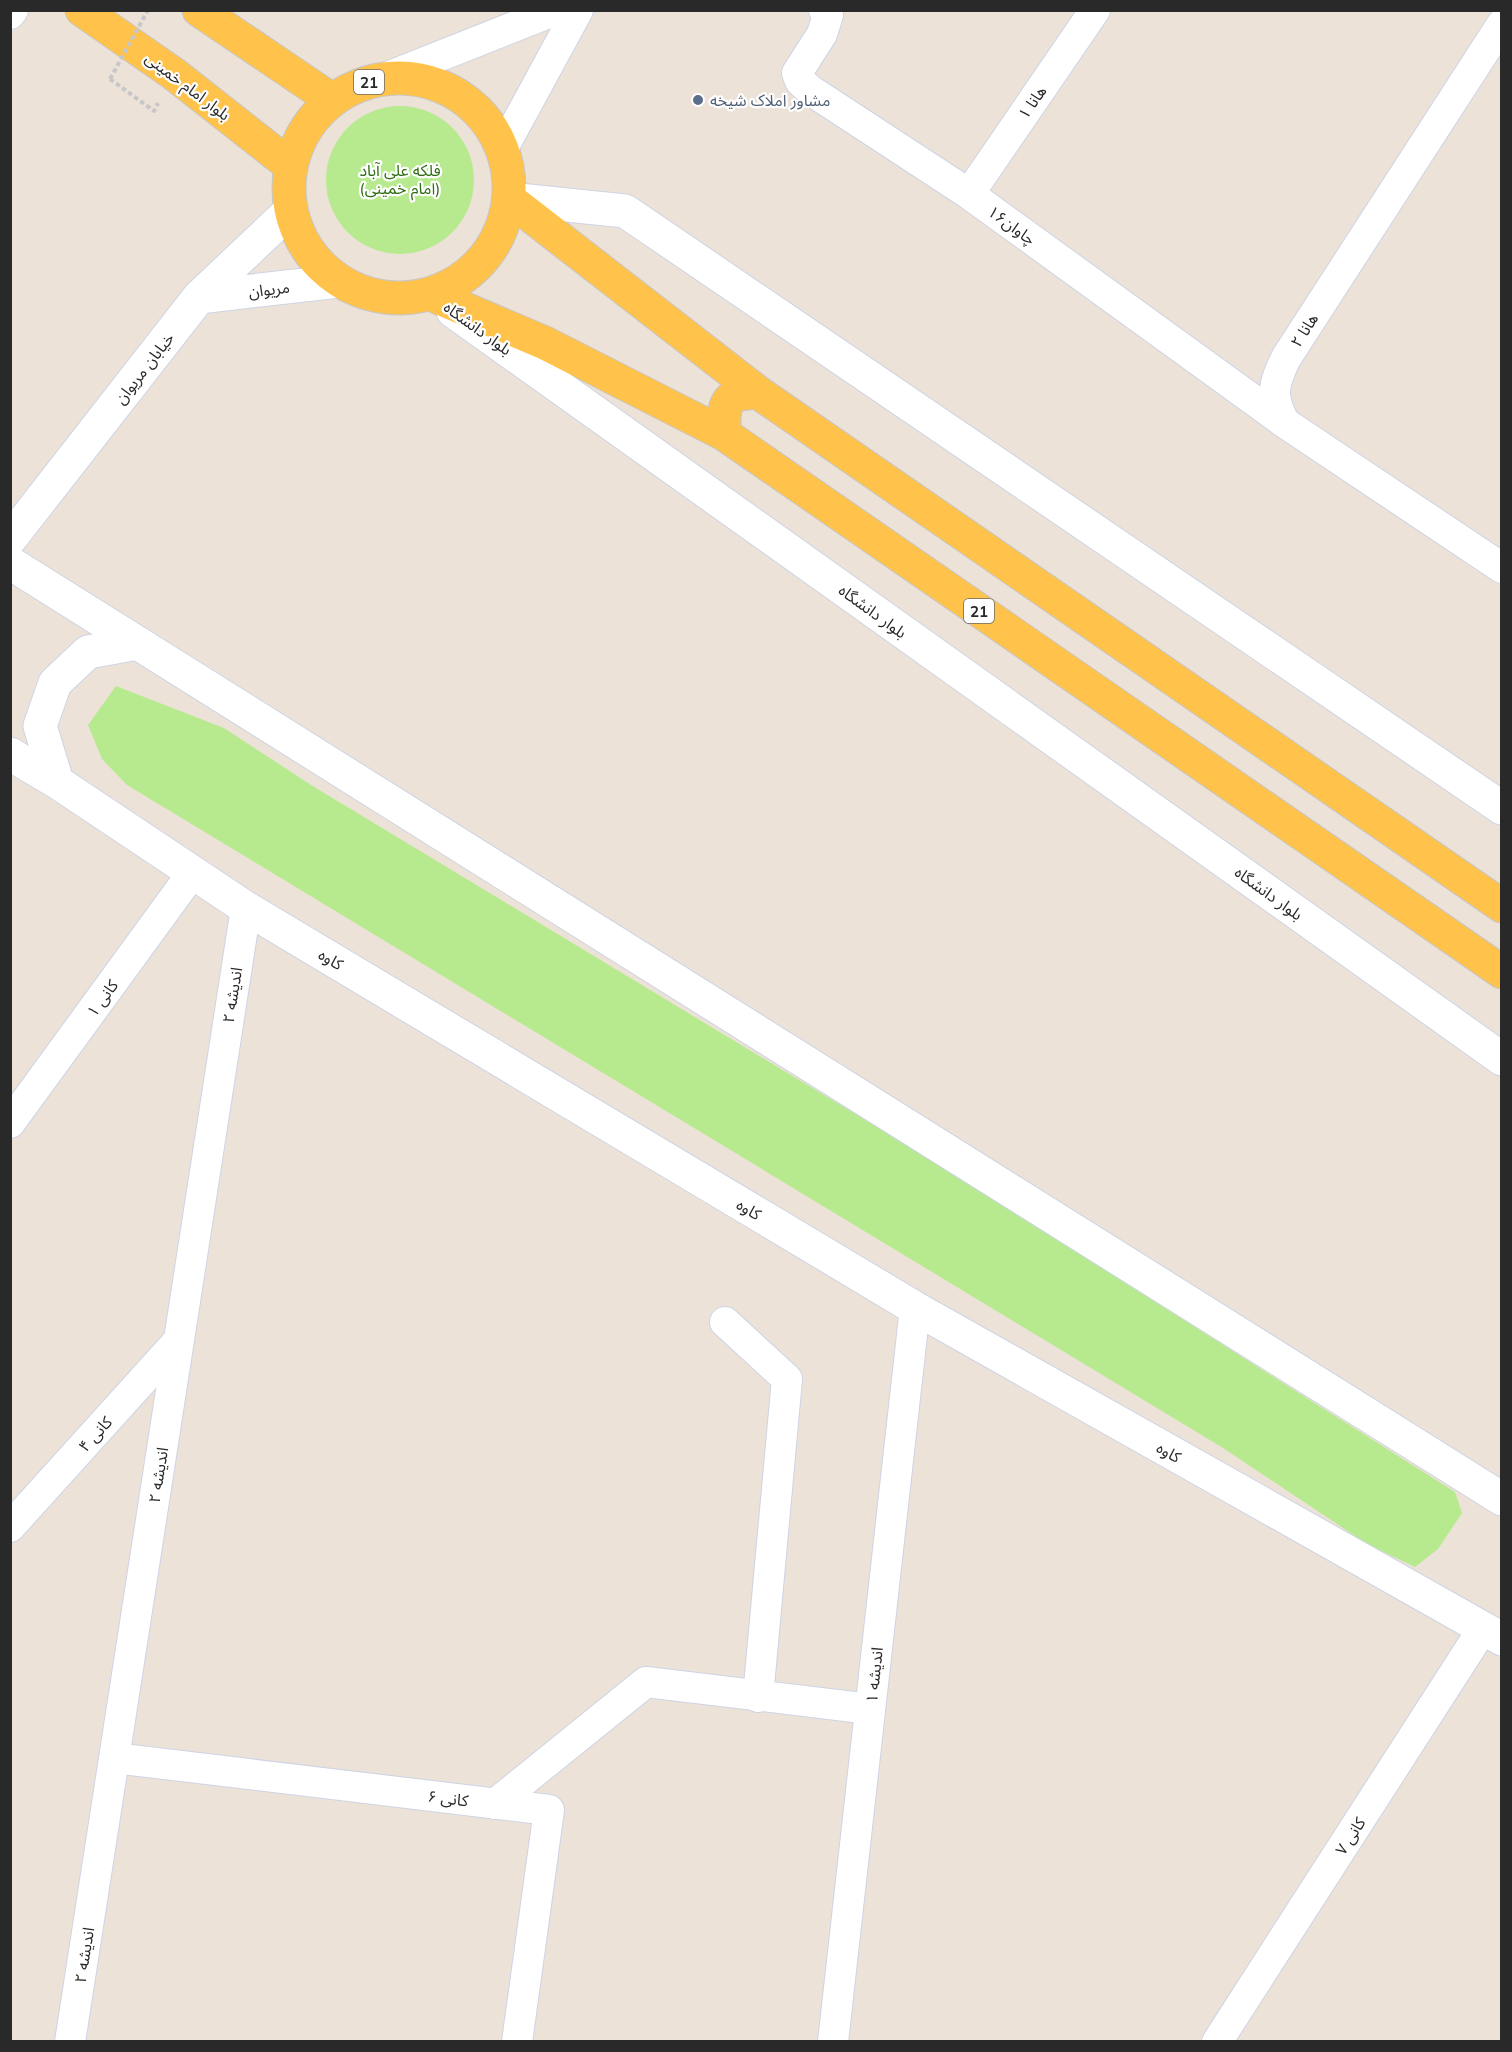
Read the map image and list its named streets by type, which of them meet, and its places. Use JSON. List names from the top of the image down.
{
  "streets": {
    "main road": ["21", "بلوار امام خمینی", "بلوار دانشگاه"],
    "street": [
      "هانا ۱",
      "چاوان۱۶",
      "مریوان",
      "هانا ۲",
      "خیابان مریوان",
      "کاوه",
      "اندیشه ۲",
      "کانی ۱",
      "کانی ۴",
      "اندیشه ۱",
      "کانی ۶",
      "کانی ۷"
    ]
  },
  "crossings": [
    ["21", "بلوار امام خمینی"],
    ["21", "مریوان"],
    ["21", "بلوار دانشگاه"],
    ["21", "خیابان مریوان"],
    ["هانا ۱", "چاوان۱۶"],
    ["چاوان۱۶", "هانا ۲"],
    ["مریوان", "خیابان مریوان"],
    ["کاوه", "اندیشه ۲"],
    ["کاوه", "کانی ۱"],
    ["کاوه", "اندیشه ۱"],
    ["کاوه", "کانی ۷"],
    ["اندیشه ۲", "کانی ۴"],
    ["اندیشه ۲", "کانی ۶"]
  ],
  "parks": ["فلکه علی آباد (امام خمینی)"],
  "places": ["مشاور املاک شیخه"]
}
